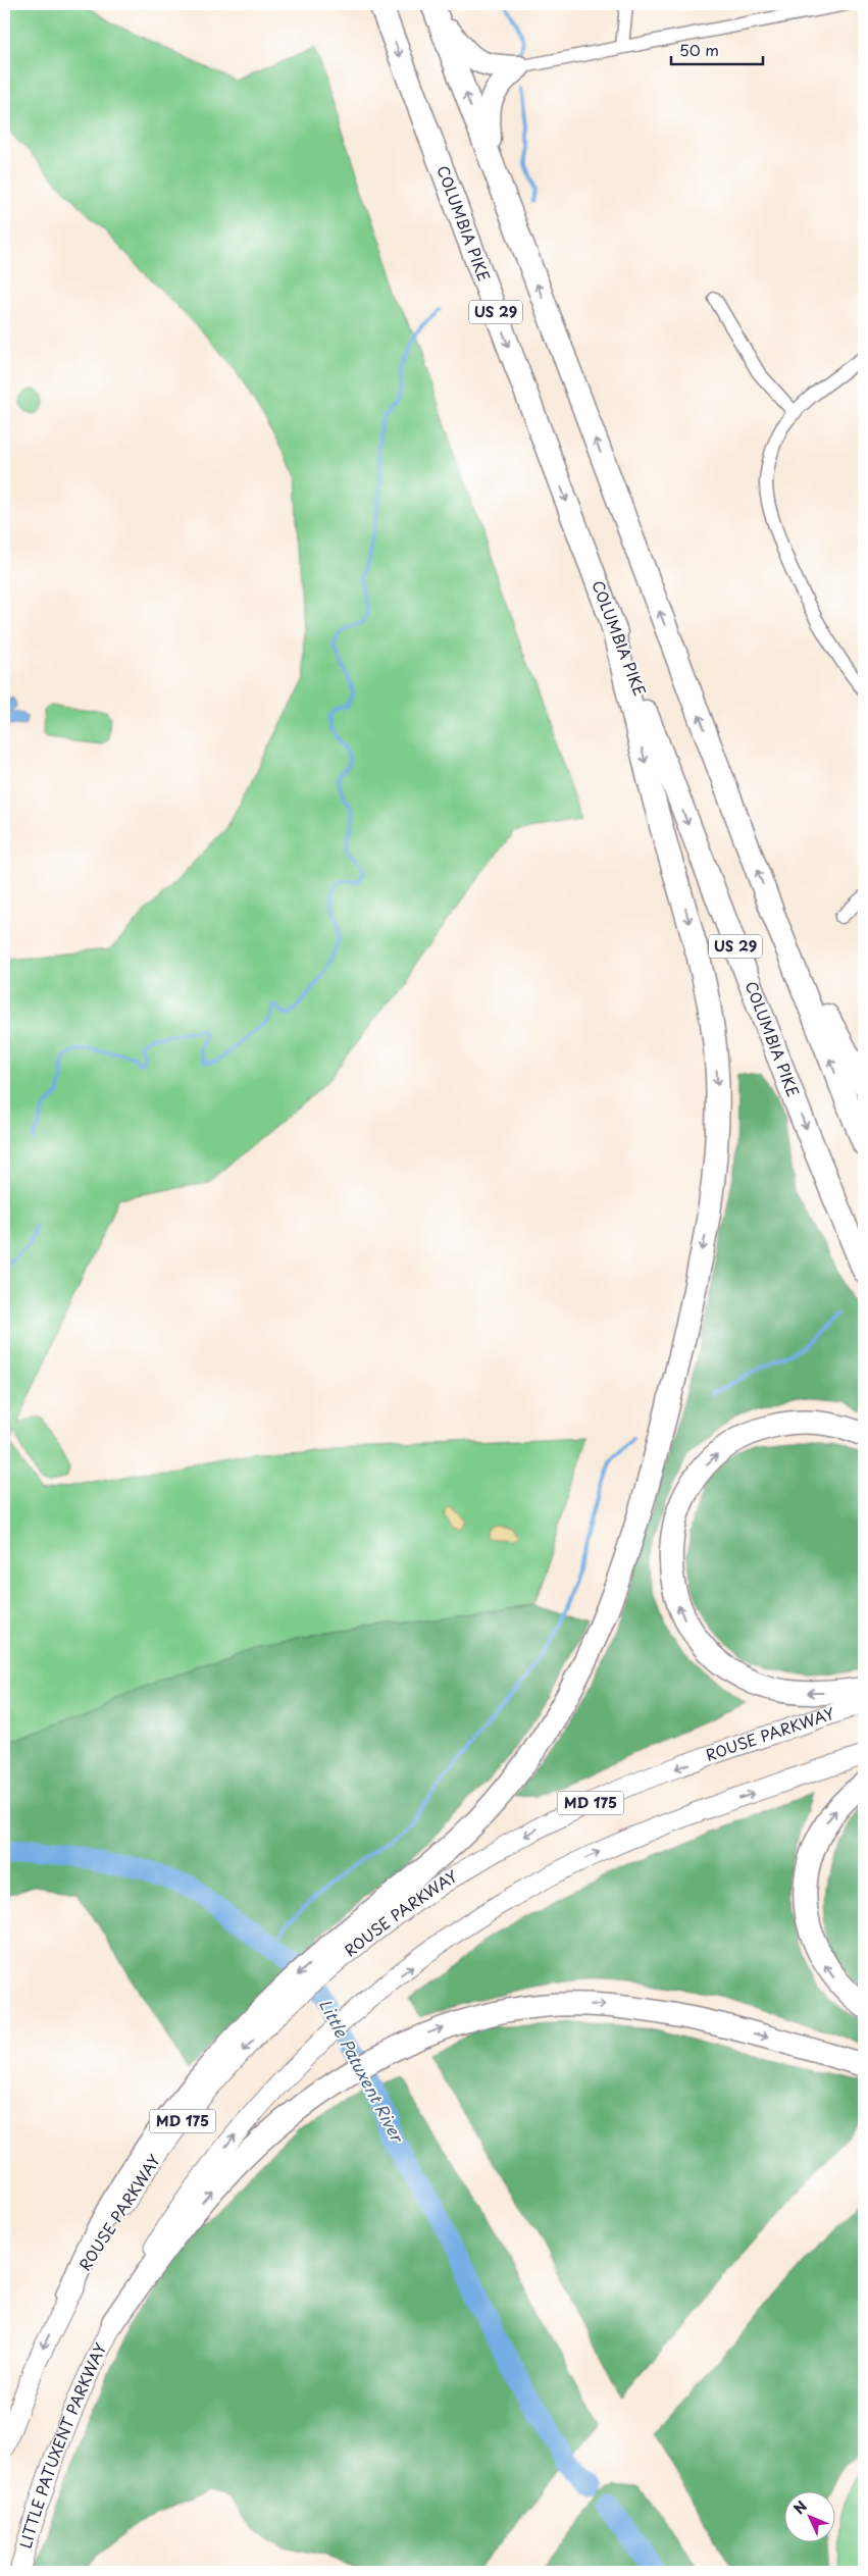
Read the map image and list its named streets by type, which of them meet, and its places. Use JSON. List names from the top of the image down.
{
  "streets": {
    "highway": ["COLUMBIA PIKE", "US 29"],
    "main road": ["ROUSE PARKWAY", "MD 175", "LITTLE PATUXENT PARKWAY"]
  },
  "crossings": [
    ["MD 175", "LITTLE PATUXENT PARKWAY"]
  ],
  "water": ["Little Patuxent River"],
  "scale_bar": "50 m",
  "north": "top left"
}
